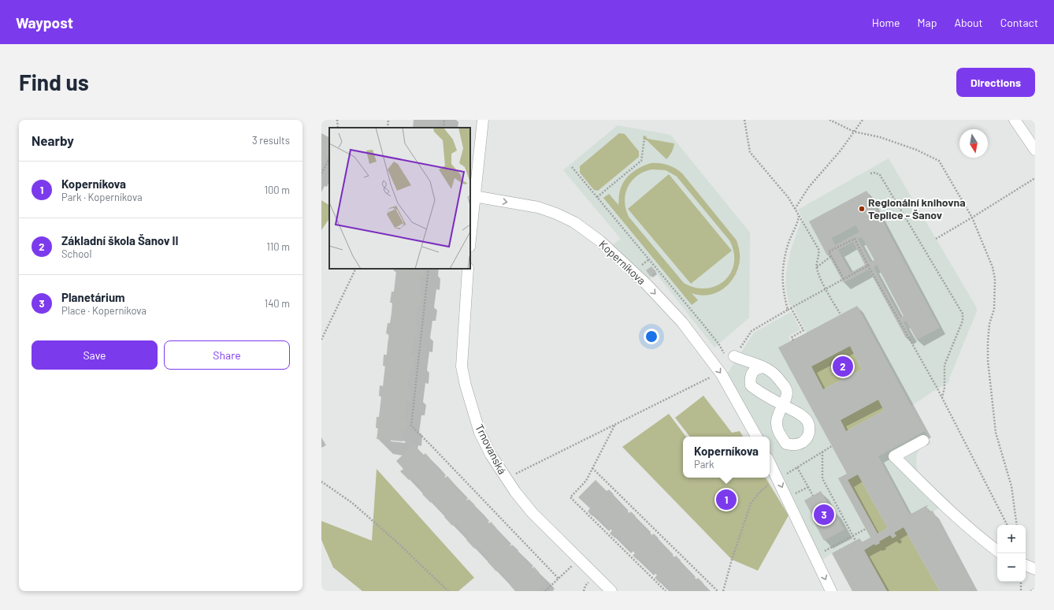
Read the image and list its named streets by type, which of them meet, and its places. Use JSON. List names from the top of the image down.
{
  "streets": {
    "street": ["Koperníkova", "Trnovanská"]
  },
  "one_way": ["Koperníkova"],
  "places": ["Regionální knihovna Teplice - Šanov"],
  "north": "bottom",
  "page": {
    "header": "Waypost",
    "nav": [
      "Home",
      "Map",
      "About",
      "Contact"
    ],
    "buttons": [
      "Directions",
      ["Save", "Share"]
    ],
    "title": "Find us",
    "heading": ["Nearby", "3 results"],
    "list": [
      {
        "mark": "1",
        "name": "Koperníkova",
        "note": "Park · Koperníkova",
        "value": "100 m"
      },
      {
        "mark": "2",
        "name": "Základní škola Šanov II",
        "note": "School",
        "value": "110 m"
      },
      {
        "mark": "3",
        "name": "Planetárium",
        "note": "Place · Koperníkova",
        "value": "140 m"
      }
    ],
    "pins": ["2", "1", "3"],
    "popup": ["Koperníkova", "Park"],
    "map_buttons": ["+", "−"]
  }
}
